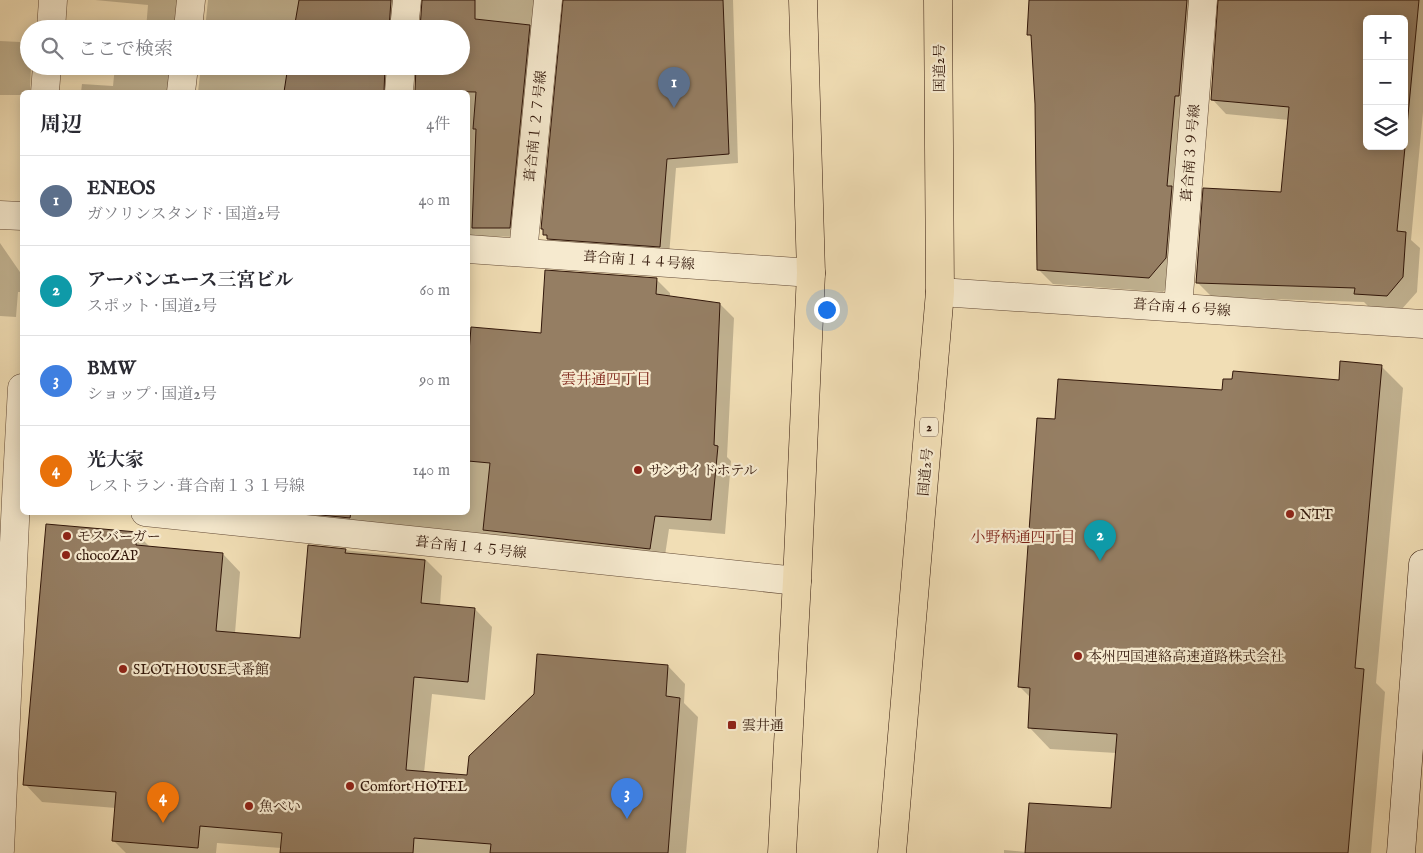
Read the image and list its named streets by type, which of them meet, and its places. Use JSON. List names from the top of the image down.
{
  "streets": {
    "highway": ["国道2号", "2"],
    "street": [
      "葺合南１２７号線",
      "葺合南３９号線",
      "葺合南１４４号線",
      "葺合南４６号線",
      "葺合南１４５号線"
    ]
  },
  "crossings": [
    ["国道2号", "葺合南４６号線"],
    ["葺合南１２７号線", "葺合南１４４号線"],
    ["葺合南３９号線", "葺合南４６号線"]
  ],
  "districts": ["雲井通四丁目", "小野柄通四丁目"],
  "places": {
    "other": [
      "サンサイドホテル",
      "NTT",
      "モスバーガー",
      "chocoZAP",
      "本州四国連絡高速道路株式会社",
      "SLOT HOUSE弐番館",
      "Comfort HOTEL",
      "魚べい"
    ],
    "transit": ["雲井通"]
  },
  "page": {
    "map_buttons": ["+", "−"],
    "search": "ここで検索",
    "pins": [
      "1",
      "2",
      "3",
      "4"
    ],
    "heading": ["周辺", "4件"],
    "list": [
      {
        "mark": "1",
        "name": "ENEOS",
        "note": "ガソリンスタンド · 国道2号",
        "value": "40 m"
      },
      {
        "mark": "2",
        "name": "アーバンエース三宮ビル",
        "note": "スポット · 国道2号",
        "value": "60 m"
      },
      {
        "mark": "3",
        "name": "BMW",
        "note": "ショップ · 国道2号",
        "value": "90 m"
      },
      {
        "mark": "4",
        "name": "光大家",
        "note": "レストラン · 葺合南１３１号線",
        "value": "140 m"
      }
    ]
  }
}
